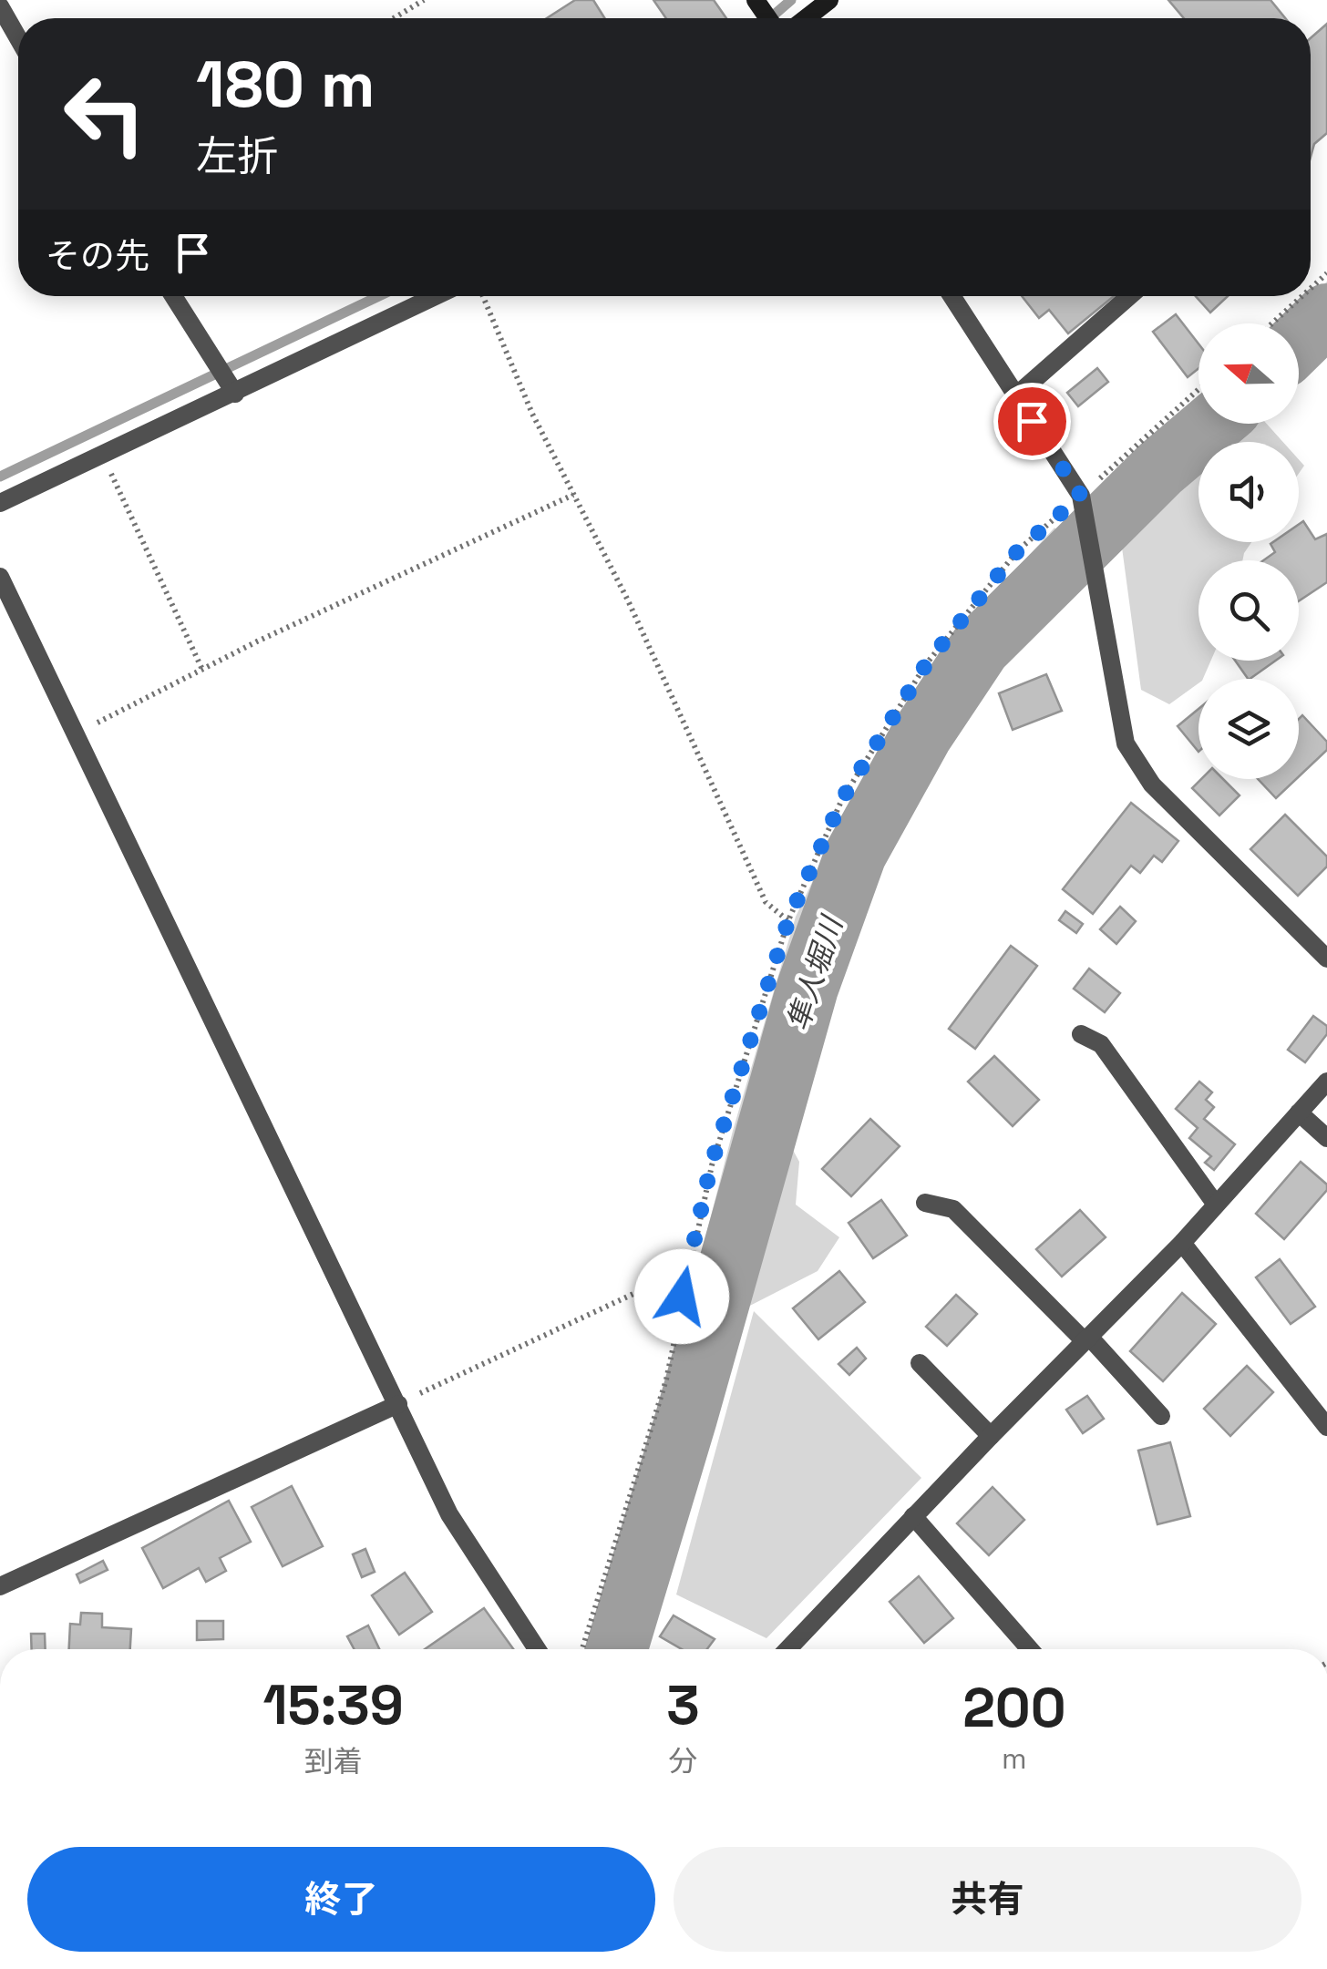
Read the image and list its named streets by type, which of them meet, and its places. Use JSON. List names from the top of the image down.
{
  "water": ["隼人堀川"],
  "north": "left",
  "page": {
    "turn": ["180 m", "左折"],
    "then": "その先",
    "eta": [
      "15:39",
      "到着",
      "3",
      "分",
      "200",
      "m"
    ],
    "buttons": ["終了", "共有"]
  }
}
